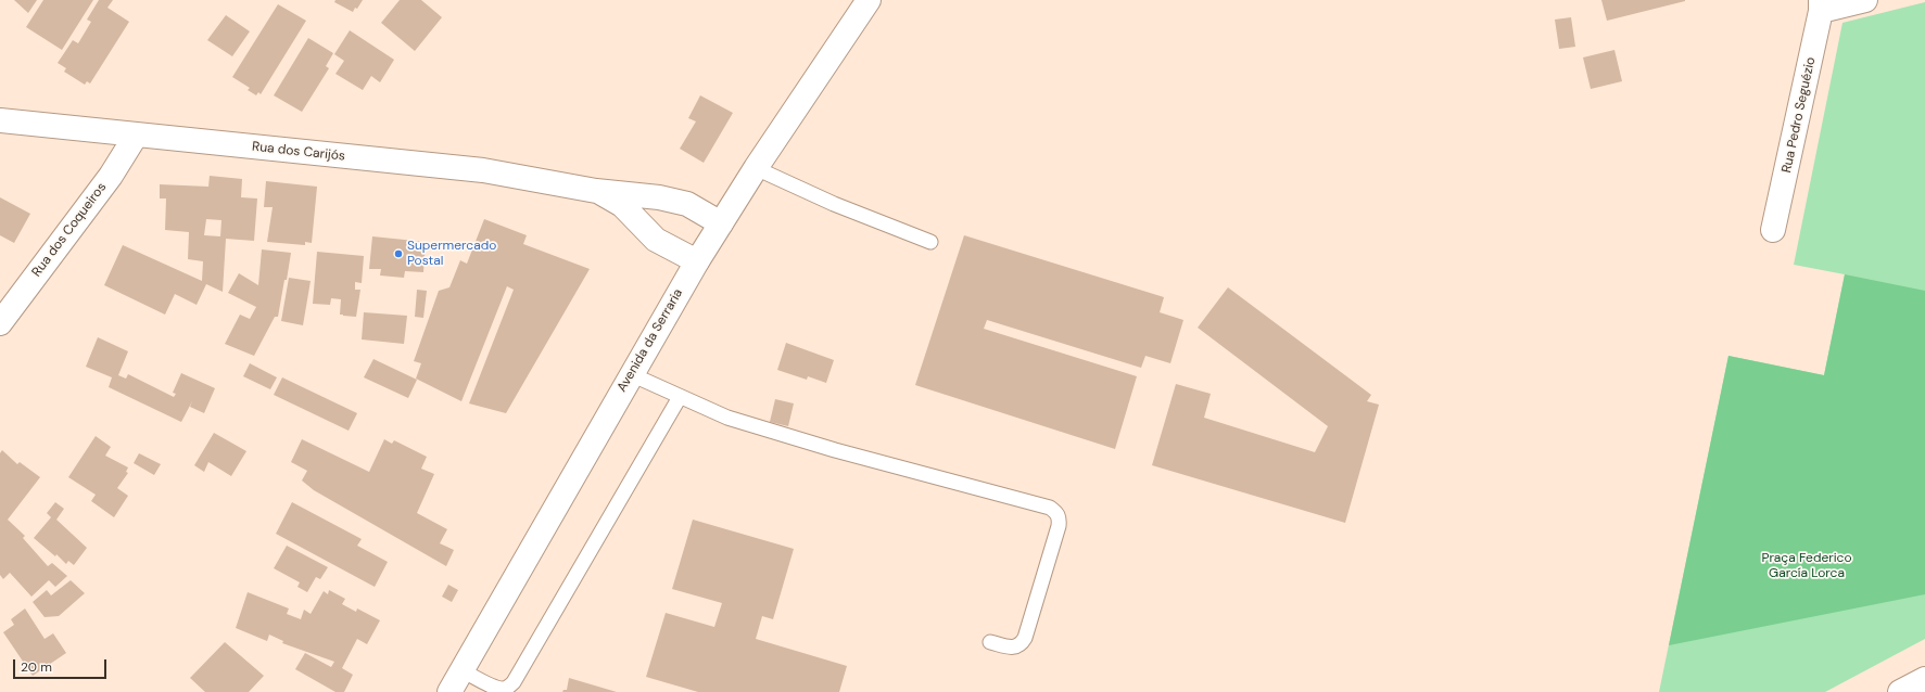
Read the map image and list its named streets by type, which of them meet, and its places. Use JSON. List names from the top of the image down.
{
  "streets": {
    "street": [
      "Rua Pedro Seguézio",
      "Rua dos Carijós",
      "Rua dos Coqueiros",
      "Avenida da Serraria"
    ]
  },
  "crossings": [
    ["Rua dos Carijós", "Rua dos Coqueiros"],
    ["Rua dos Carijós", "Avenida da Serraria"]
  ],
  "parks": ["Praça Federico García Lorca"],
  "places": ["Supermercado Postal"],
  "scale_bar": "20 m"
}
